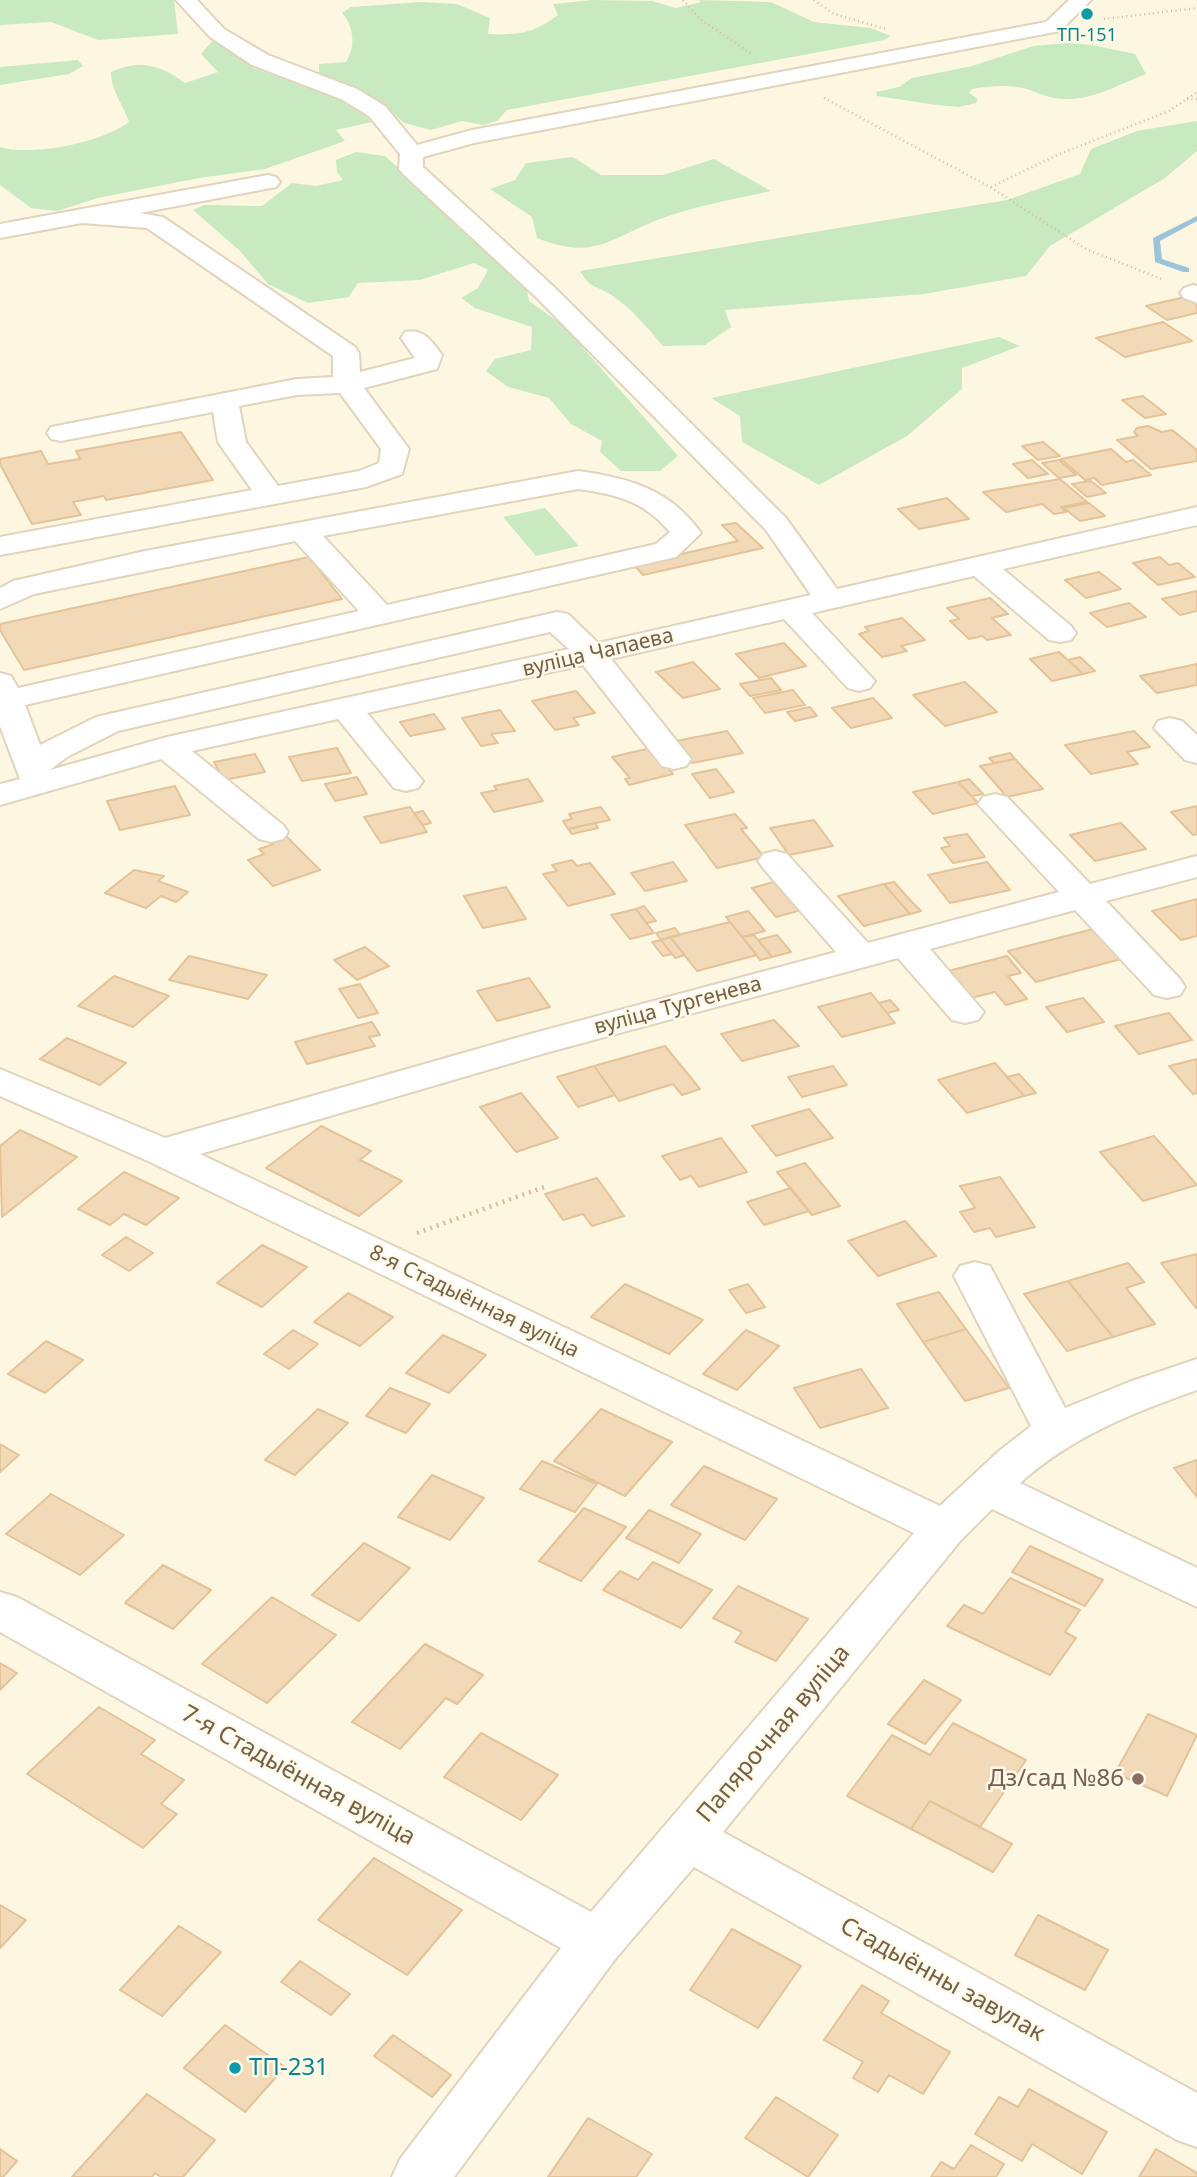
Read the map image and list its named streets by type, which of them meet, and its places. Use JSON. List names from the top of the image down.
{
  "streets": {
    "street": [
      "вуліца Чапаева",
      "вуліца Тургенева",
      "8-я Стадыённая вуліца",
      "Папярочная вуліца",
      "7-я Стадыённая вуліца",
      "Стадыённы завулак"
    ]
  },
  "crossings": [
    ["вуліца Тургенева", "8-я Стадыённая вуліца"],
    ["8-я Стадыённая вуліца", "Папярочная вуліца"],
    ["Папярочная вуліца", "7-я Стадыённая вуліца"],
    ["Папярочная вуліца", "Стадыённы завулак"]
  ],
  "places": ["ТП-151", "Дз/сад №86", "ТП-231"]
}
